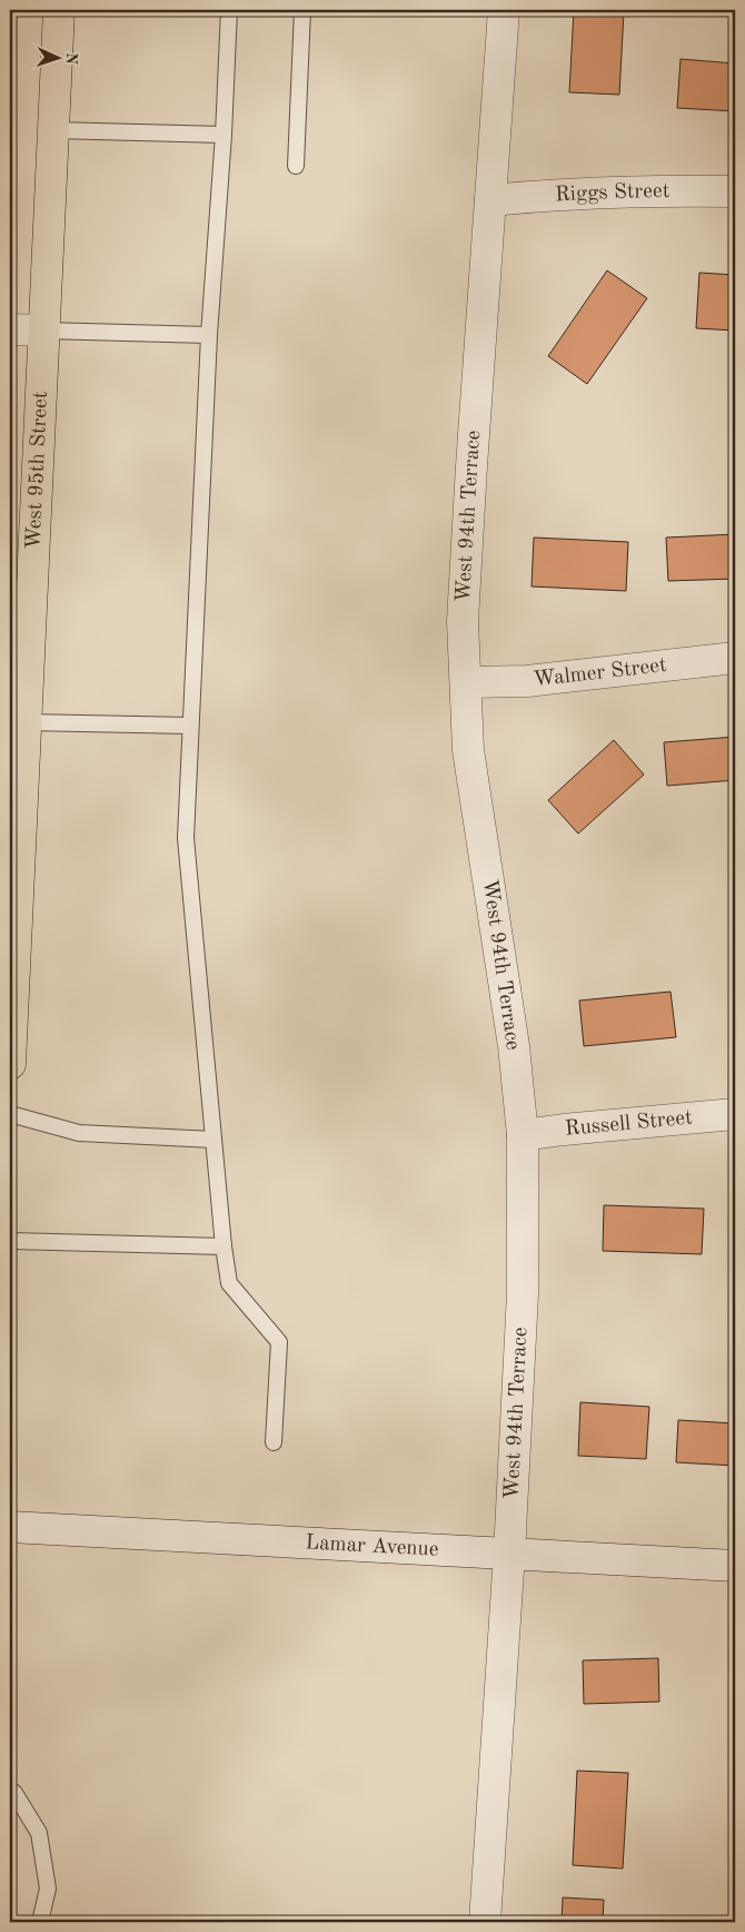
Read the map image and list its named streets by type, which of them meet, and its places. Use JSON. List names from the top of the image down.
{
  "streets": {
    "main road": ["West 95th Street"],
    "street": [
      "Riggs Street",
      "West 94th Terrace",
      "Walmer Street",
      "Russell Street",
      "Lamar Avenue"
    ]
  },
  "crossings": [
    ["Riggs Street", "West 94th Terrace"],
    ["West 94th Terrace", "Walmer Street"],
    ["West 94th Terrace", "Russell Street"],
    ["West 94th Terrace", "Lamar Avenue"]
  ],
  "north": "right"
}
